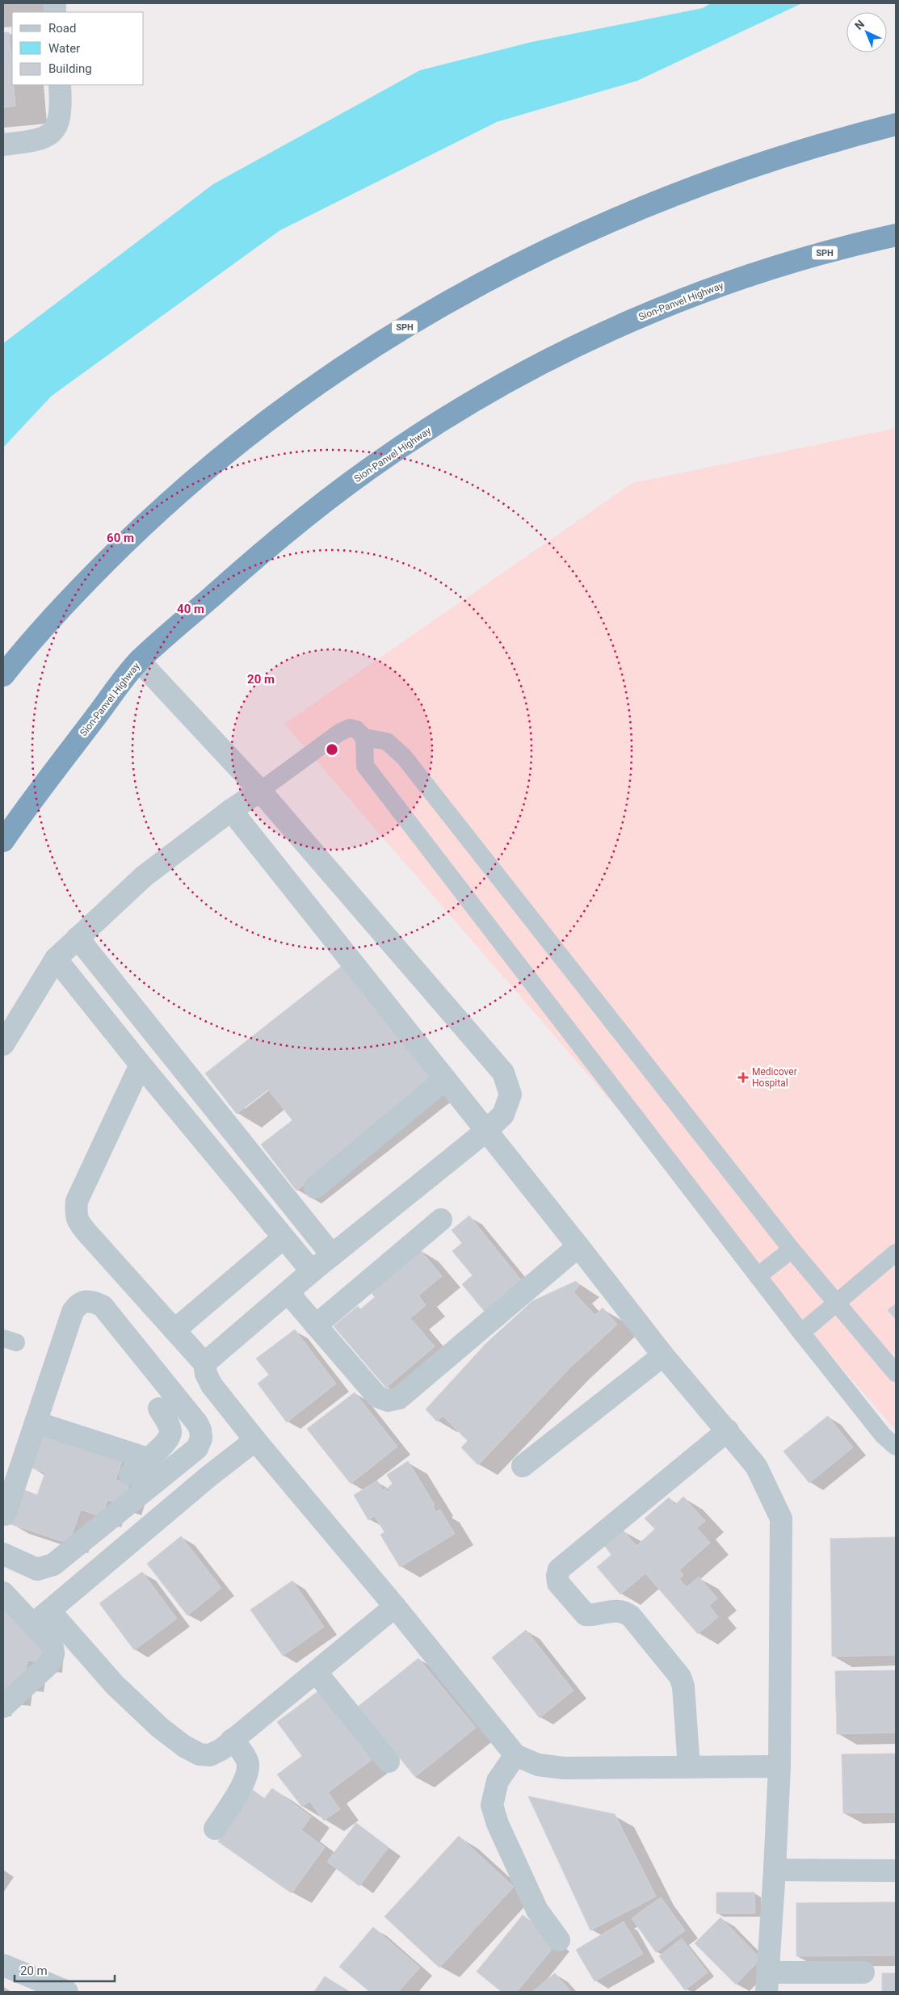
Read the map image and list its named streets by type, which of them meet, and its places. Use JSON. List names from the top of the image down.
{
  "streets": {
    "highway": ["SPH", "Sion-Panvel Highway"]
  },
  "places": {
    "health": ["Medicover Hospital"]
  },
  "legend": ["Road", "Water", "Building"],
  "scale_bar": "20 m",
  "north": "top left",
  "rings": ["60 m", "40 m", "20 m"]
}
